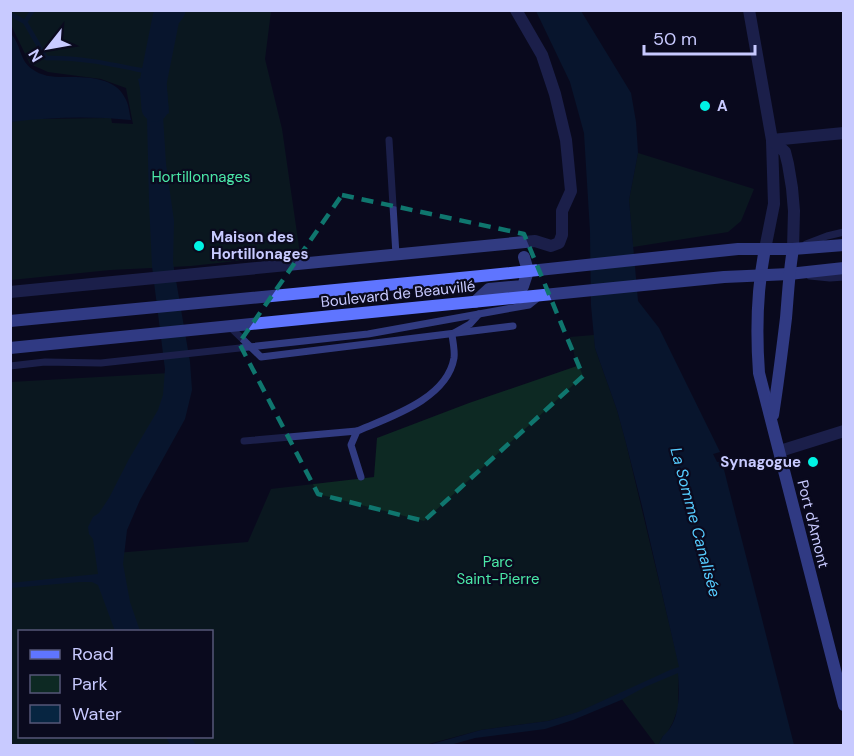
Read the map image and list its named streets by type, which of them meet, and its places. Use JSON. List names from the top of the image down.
{
  "streets": {
    "main road": ["Boulevard de Beauvillé", "Port d'Amont"]
  },
  "crossings": [
    ["Boulevard de Beauvillé", "Port d'Amont"]
  ],
  "water": ["La Somme Canalisée"],
  "parks": ["Hortillonnages", "Parc Saint-Pierre"],
  "places": ["A", "Maison des Hortillonages", "Synagogue"],
  "legend": ["Road", "Park", "Water"],
  "scale_bar": "50 m",
  "north": "bottom left"
}
